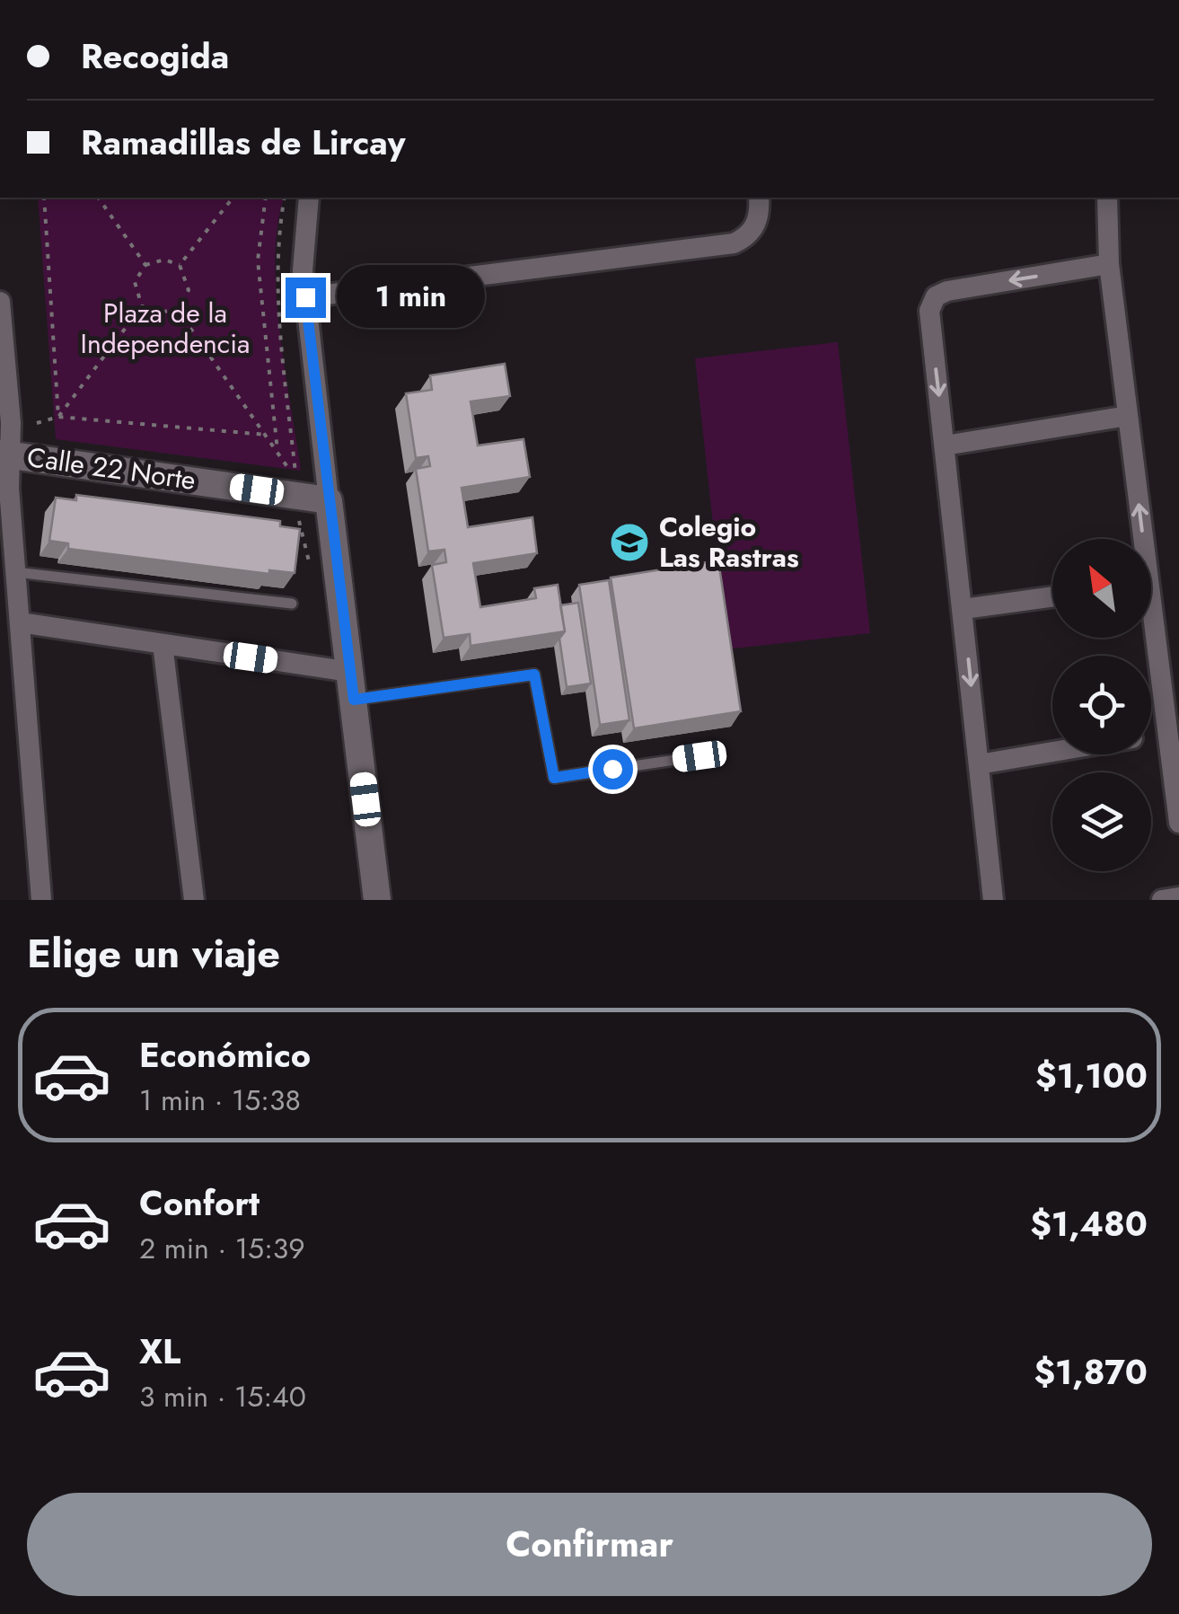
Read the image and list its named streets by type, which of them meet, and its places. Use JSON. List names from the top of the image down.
{
  "streets": {
    "street": ["Calle 22 Norte"]
  },
  "parks": ["Plaza de la Independencia"],
  "places": {
    "school or university": ["Colegio Las Rastras"]
  },
  "north": "top left",
  "page": {
    "banner": ["Recogida", "Ramadillas de Lircay"],
    "bubble": "1 min",
    "heading": "Elige un viaje",
    "list": [
      {
        "name": "Económico",
        "note": "1 min · 15:38",
        "value": "$1,100"
      },
      {
        "name": "Confort",
        "note": "2 min · 15:39",
        "value": "$1,480"
      },
      {
        "name": "XL",
        "note": "3 min · 15:40",
        "value": "$1,870"
      }
    ],
    "buttons": "Confirmar"
  }
}
